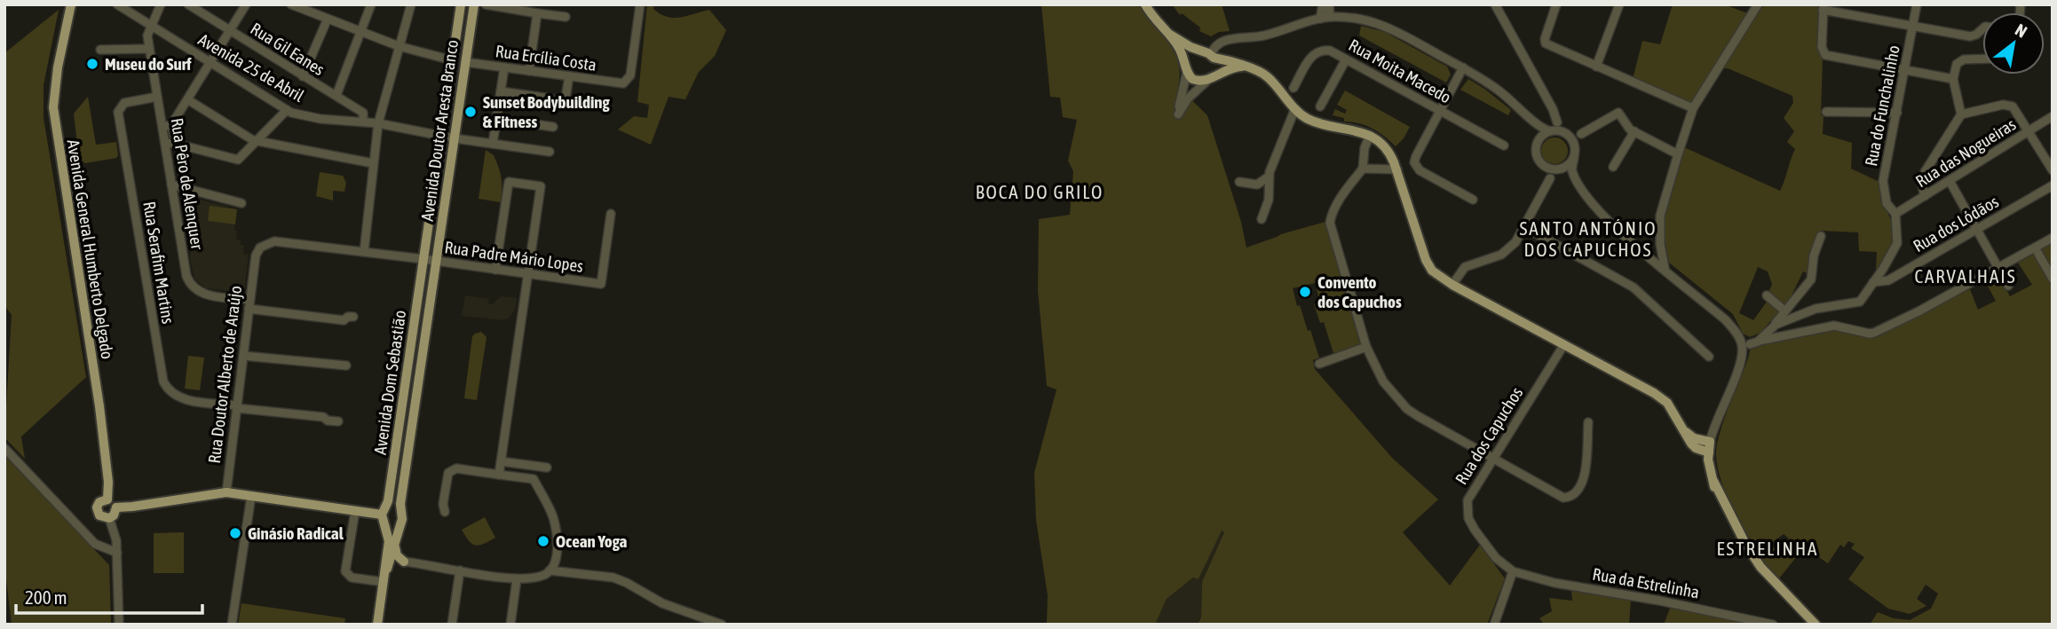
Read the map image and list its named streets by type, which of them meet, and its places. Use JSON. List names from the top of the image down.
{
  "streets": {
    "main road": ["Avenida Doutor Aresta Branco", "Avenida General Humberto Delgado", "Avenida Dom Sebastião"],
    "street": [
      "Rua Gil Eanes",
      "Rua Ercília Costa",
      "Avenida 25 de Abril",
      "Rua Moita Macedo",
      "Rua do Funchalinho",
      "Rua das Nogueiras",
      "Rua Pêro de Alenquer",
      "Rua dos Lódãos",
      "Rua Padre Mário Lopes",
      "Rua Serafim Martins",
      "Rua Doutor Alberto de Araújo",
      "Rua dos Capuchos",
      "Rua da Estrelinha"
    ]
  },
  "crossings": [
    ["Rua Gil Eanes", "Avenida 25 de Abril"],
    ["Rua Ercília Costa", "Avenida Doutor Aresta Branco"],
    ["Avenida 25 de Abril", "Avenida Doutor Aresta Branco"],
    ["Avenida 25 de Abril", "Rua Pêro de Alenquer"],
    ["Rua do Funchalinho", "Rua das Nogueiras"],
    ["Rua do Funchalinho", "Rua dos Lódãos"],
    ["Avenida Doutor Aresta Branco", "Rua Padre Mário Lopes"],
    ["Avenida Doutor Aresta Branco", "Avenida Dom Sebastião"],
    ["Rua Pêro de Alenquer", "Rua Serafim Martins"],
    ["Rua Pêro de Alenquer", "Rua Doutor Alberto de Araújo"],
    ["Rua Padre Mário Lopes", "Rua Doutor Alberto de Araújo"],
    ["Rua Padre Mário Lopes", "Avenida Dom Sebastião"],
    ["Rua Serafim Martins", "Rua Doutor Alberto de Araújo"],
    ["Rua dos Capuchos", "Rua da Estrelinha"]
  ],
  "districts": [
    "BOCA DO GRILO",
    "SANTO ANTÓNIO DOS CAPUCHOS",
    "CARVALHAIS",
    "ESTRELINHA"
  ],
  "places": [
    "Museu do Surf",
    "Sunset Bodybuilding & Fitness",
    "Convento dos Capuchos",
    "Ginásio Radical",
    "Ocean Yoga"
  ],
  "scale_bar": "200 m",
  "north": "top right"
}
